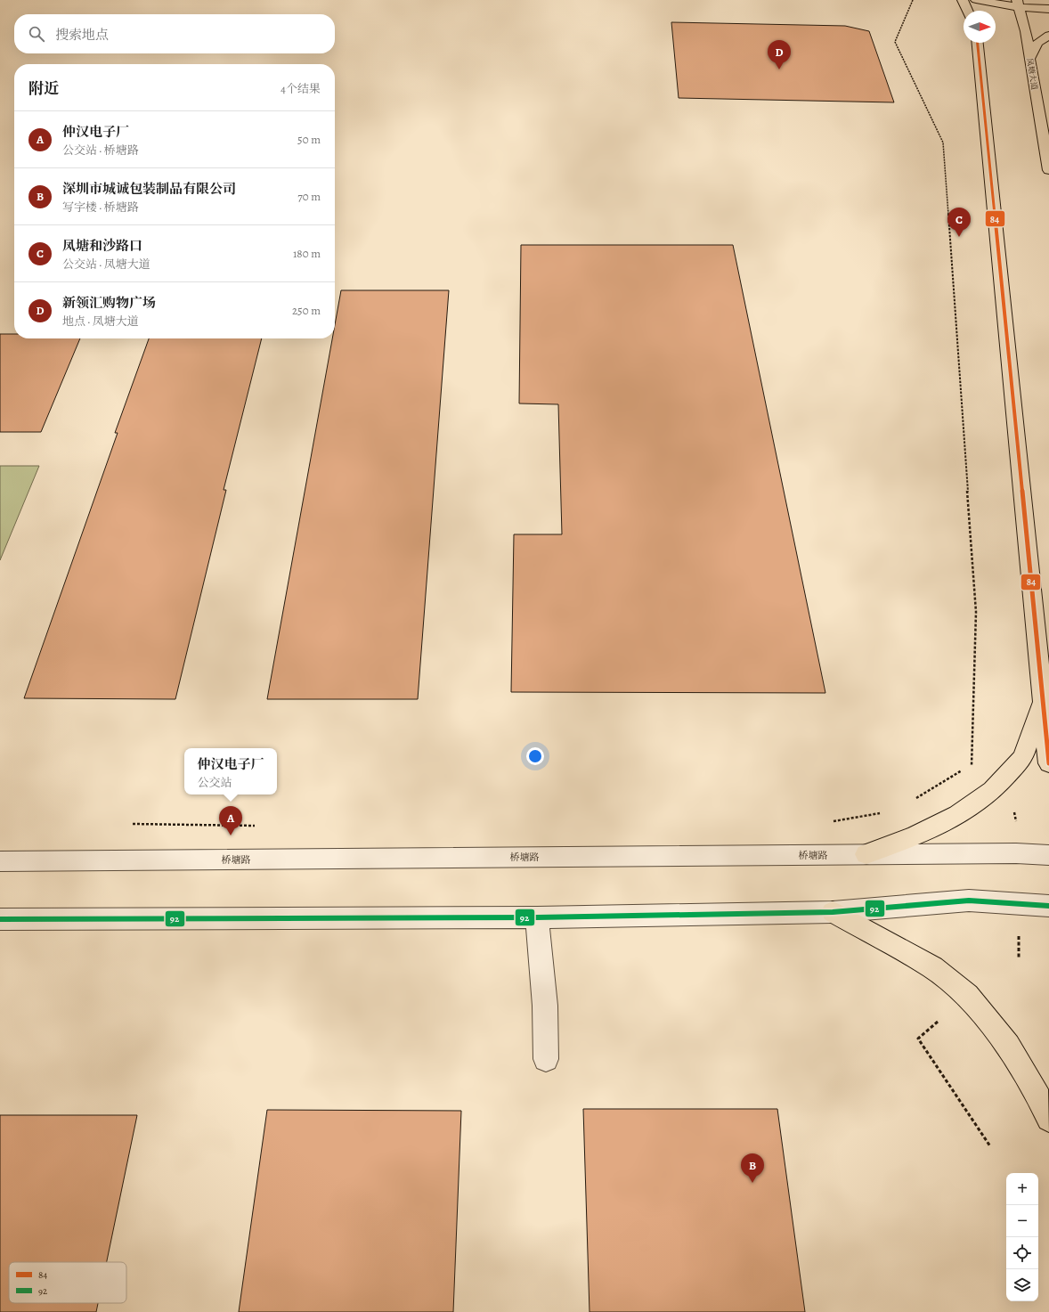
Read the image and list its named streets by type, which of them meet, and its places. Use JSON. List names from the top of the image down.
{
  "streets": {
    "main road": ["凤塘大道"],
    "street": ["桥塘路"]
  },
  "lines": ["transit line 84", "transit line 92"],
  "legend": ["84", "92"],
  "north": "right",
  "page": {
    "search": "搜索地点",
    "pins": [
      "D",
      "C",
      "A",
      "B"
    ],
    "heading": ["附近", "4个结果"],
    "list": [
      {
        "mark": "A",
        "name": "仲汉电子厂",
        "note": "公交站 · 桥塘路",
        "value": "50 m"
      },
      {
        "mark": "B",
        "name": "深圳市城诚包装制品有限公司",
        "note": "写字楼 · 桥塘路",
        "value": "70 m"
      },
      {
        "mark": "C",
        "name": "凤塘和沙路口",
        "note": "公交站 · 凤塘大道",
        "value": "180 m"
      },
      {
        "mark": "D",
        "name": "新领汇购物广场",
        "note": "地点 · 凤塘大道",
        "value": "250 m"
      }
    ],
    "popup": ["仲汉电子厂", "公交站"],
    "map_buttons": ["+", "−"]
  }
}
